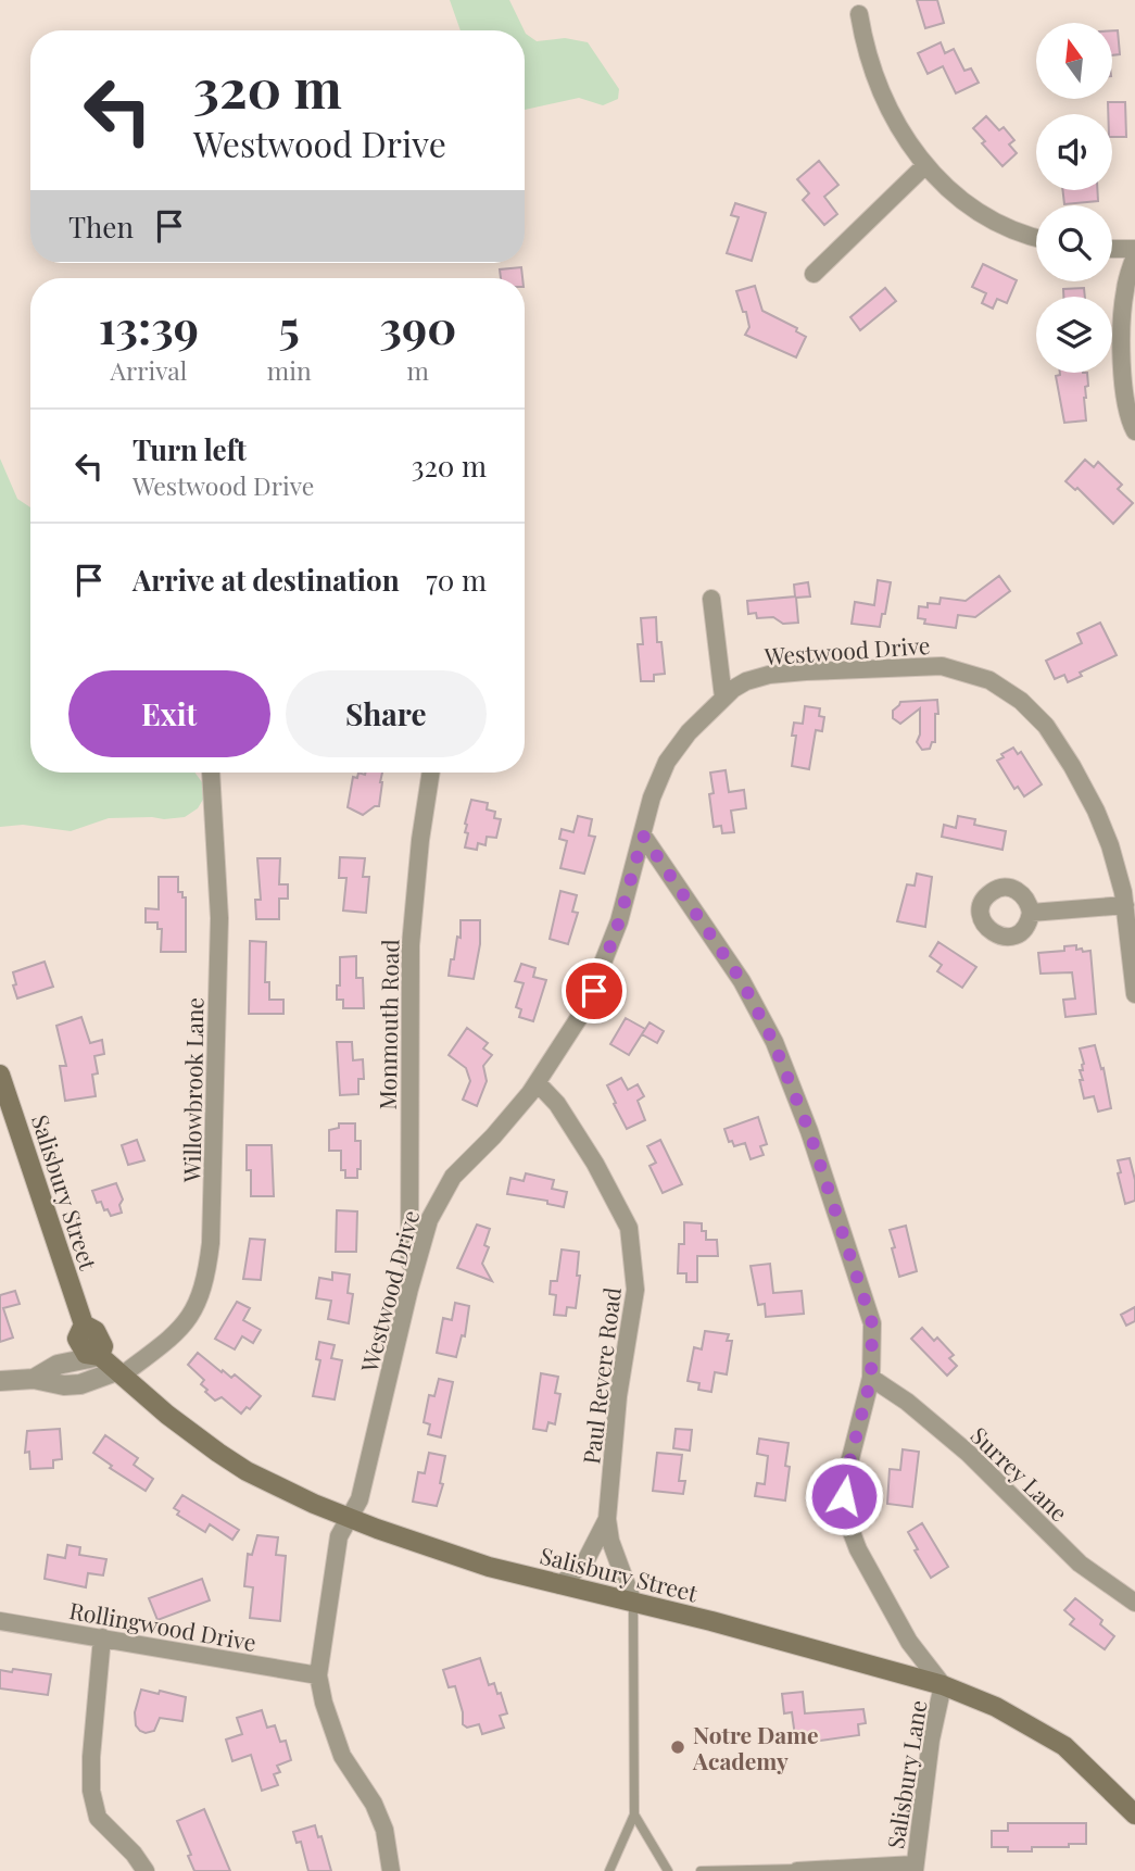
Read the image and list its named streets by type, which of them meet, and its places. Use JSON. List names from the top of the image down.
{
  "streets": {
    "main road": ["Salisbury Street"],
    "street": [
      "Westwood Drive",
      "Monmouth Road",
      "Willowbrook Lane",
      "Paul Revere Road",
      "Surrey Lane",
      "Rollingwood Drive",
      "Salisbury Lane"
    ]
  },
  "crossings": [
    ["Westwood Drive", "Monmouth Road"],
    ["Westwood Drive", "Salisbury Street"],
    ["Westwood Drive", "Paul Revere Road"],
    ["Westwood Drive", "Rollingwood Drive"],
    ["Willowbrook Lane", "Salisbury Street"],
    ["Salisbury Street", "Paul Revere Road"],
    ["Salisbury Street", "Salisbury Lane"]
  ],
  "places": ["Notre Dame Academy"],
  "north": "top",
  "page": {
    "turn": ["320 m", "Westwood Drive"],
    "then": "Then",
    "eta": [
      "13:39",
      "Arrival",
      "5",
      "min",
      "390",
      "m"
    ],
    "list": [
      {
        "name": "Turn left",
        "note": "Westwood Drive",
        "value": "320 m"
      },
      {
        "name": "Arrive at destination",
        "value": "70 m"
      }
    ],
    "buttons": ["Exit", "Share"]
  }
}
